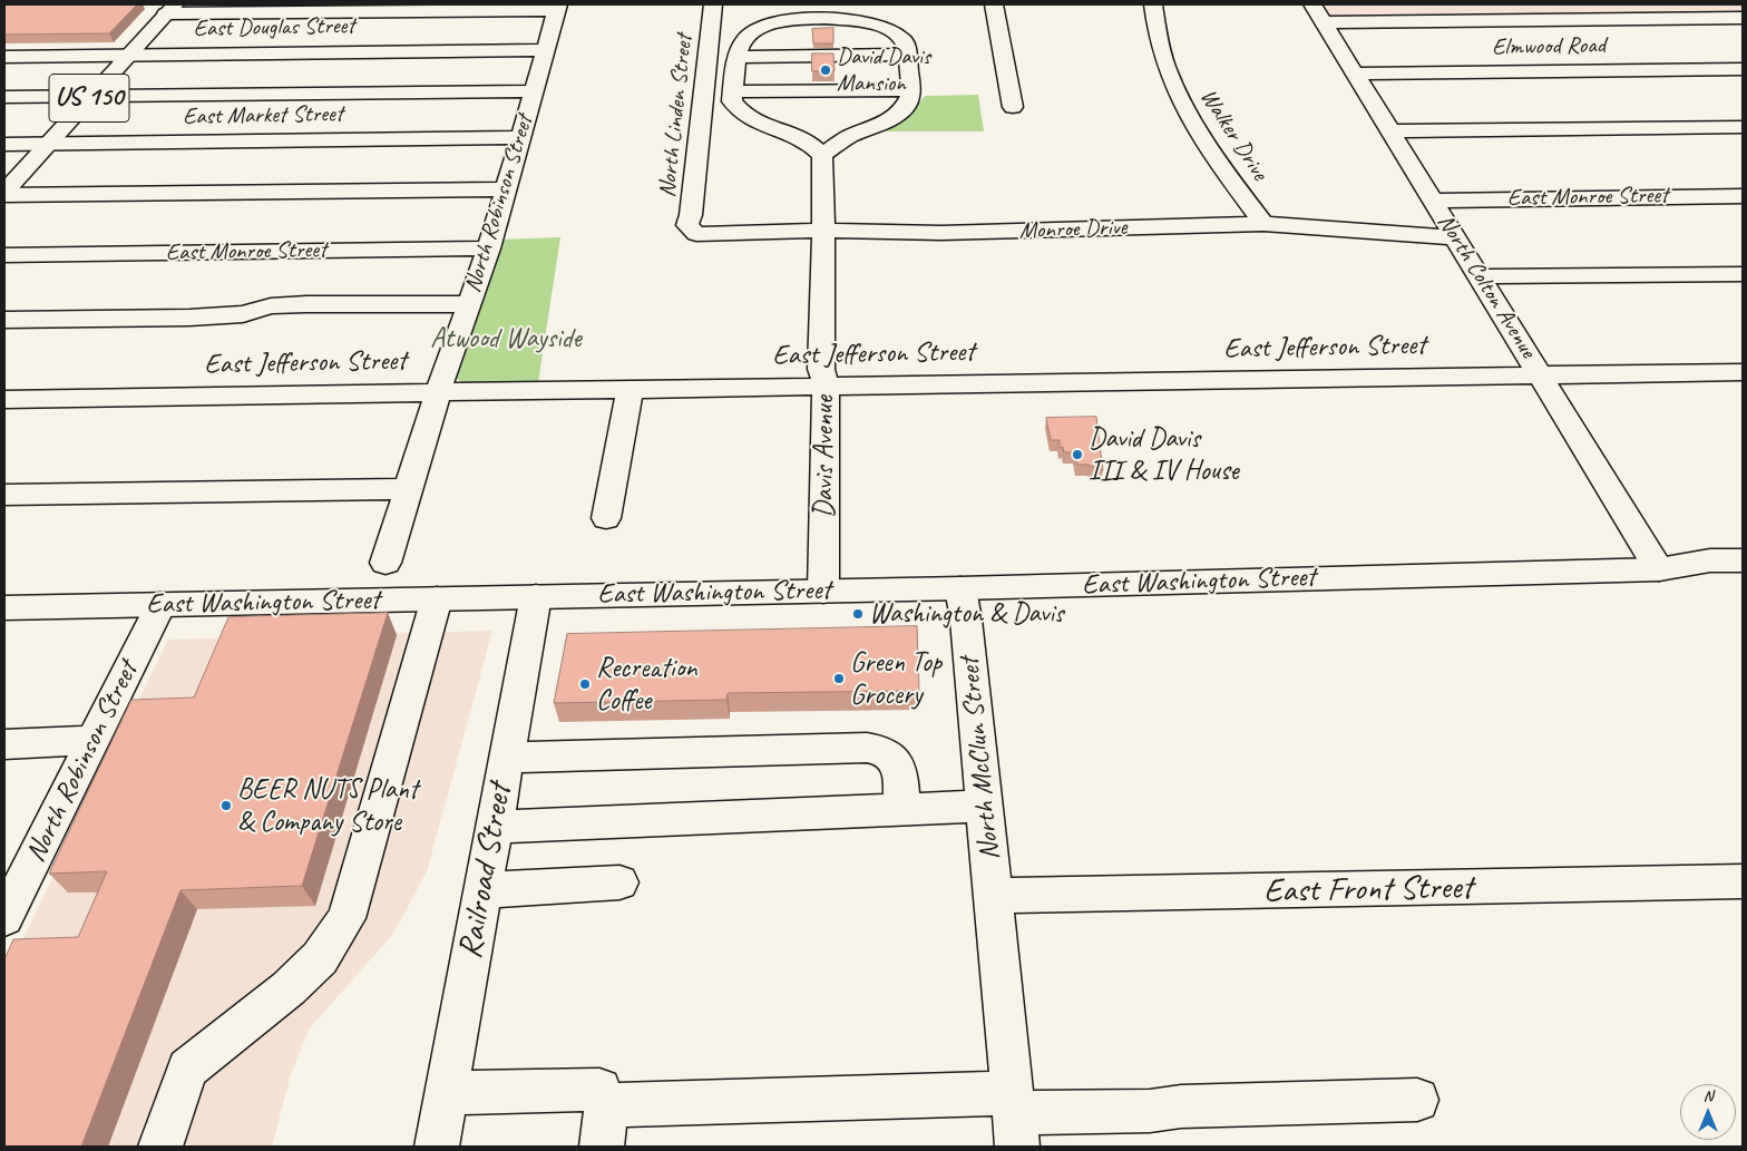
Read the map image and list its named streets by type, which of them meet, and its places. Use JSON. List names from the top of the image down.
{
  "streets": {
    "street": [
      "East Douglas Street",
      "Elmwood Road",
      "US 150",
      "East Market Street",
      "North Linden Street",
      "Walker Drive",
      "East Monroe Street",
      "North Robinson Street",
      "Monroe Drive",
      "North Colton Avenue",
      "East Jefferson Street",
      "Davis Avenue",
      "East Washington Street",
      "North McClun Street",
      "Railroad Street",
      "East Front Street"
    ]
  },
  "crossings": [
    ["East Douglas Street", "US 150"],
    ["East Douglas Street", "North Robinson Street"],
    ["Elmwood Road", "North Colton Avenue"],
    ["US 150", "East Market Street"],
    ["East Market Street", "North Robinson Street"],
    ["North Linden Street", "Monroe Drive"],
    ["Walker Drive", "Monroe Drive"],
    ["East Monroe Street", "North Robinson Street"],
    ["East Monroe Street", "North Colton Avenue"],
    ["North Robinson Street", "East Jefferson Street"],
    ["North Robinson Street", "East Washington Street"],
    ["Monroe Drive", "North Colton Avenue"],
    ["Monroe Drive", "Davis Avenue"],
    ["North Colton Avenue", "East Jefferson Street"],
    ["North Colton Avenue", "East Washington Street"],
    ["East Jefferson Street", "Davis Avenue"],
    ["Davis Avenue", "East Washington Street"],
    ["East Washington Street", "North McClun Street"],
    ["East Washington Street", "Railroad Street"],
    ["North McClun Street", "East Front Street"]
  ],
  "parks": ["Atwood Wayside"],
  "places": [
    "David Davis Mansion",
    "David Davis III & IV House",
    "Washington & Davis",
    "Green Top Grocery",
    "Recreation Coffee",
    "BEER NUTS Plant & Company Store"
  ],
  "north": "top"
}
